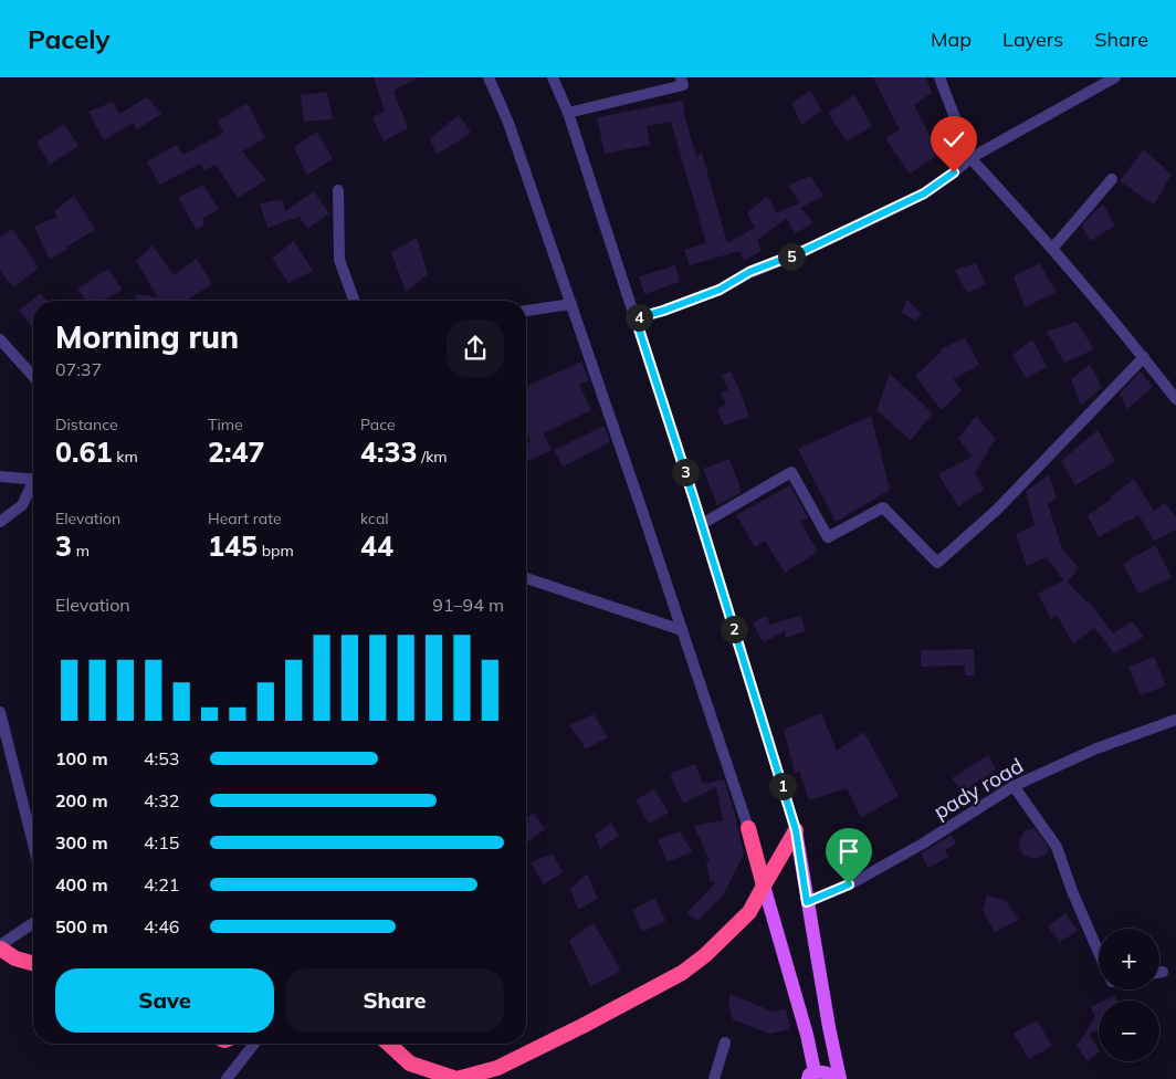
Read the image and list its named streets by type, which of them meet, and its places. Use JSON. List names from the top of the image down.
{
  "streets": {
    "street": ["pady road"]
  },
  "page": {
    "header": "Pacely",
    "nav": ["Map", "Layers", "Share"],
    "pins": [
      "5",
      "4",
      "3",
      "2",
      "1"
    ],
    "heading": ["Morning run", "07:37"],
    "stats": [
      ["Distance", "0.61 km"],
      ["Time", "2:47"],
      ["Pace", "4:33 /km"],
      ["Elevation", "3 m"],
      ["Heart rate", "145 bpm"],
      ["kcal", "44"]
    ],
    "chart": ["Elevation", "91–94 m"],
    "list": [
      {
        "name": "100 m",
        "note": "4:53"
      },
      {
        "name": "200 m",
        "note": "4:32"
      },
      {
        "name": "300 m",
        "note": "4:15"
      },
      {
        "name": "400 m",
        "note": "4:21"
      },
      {
        "name": "500 m",
        "note": "4:46"
      }
    ],
    "map_buttons": ["+", "−"],
    "buttons": ["Save", "Share"]
  }
}
